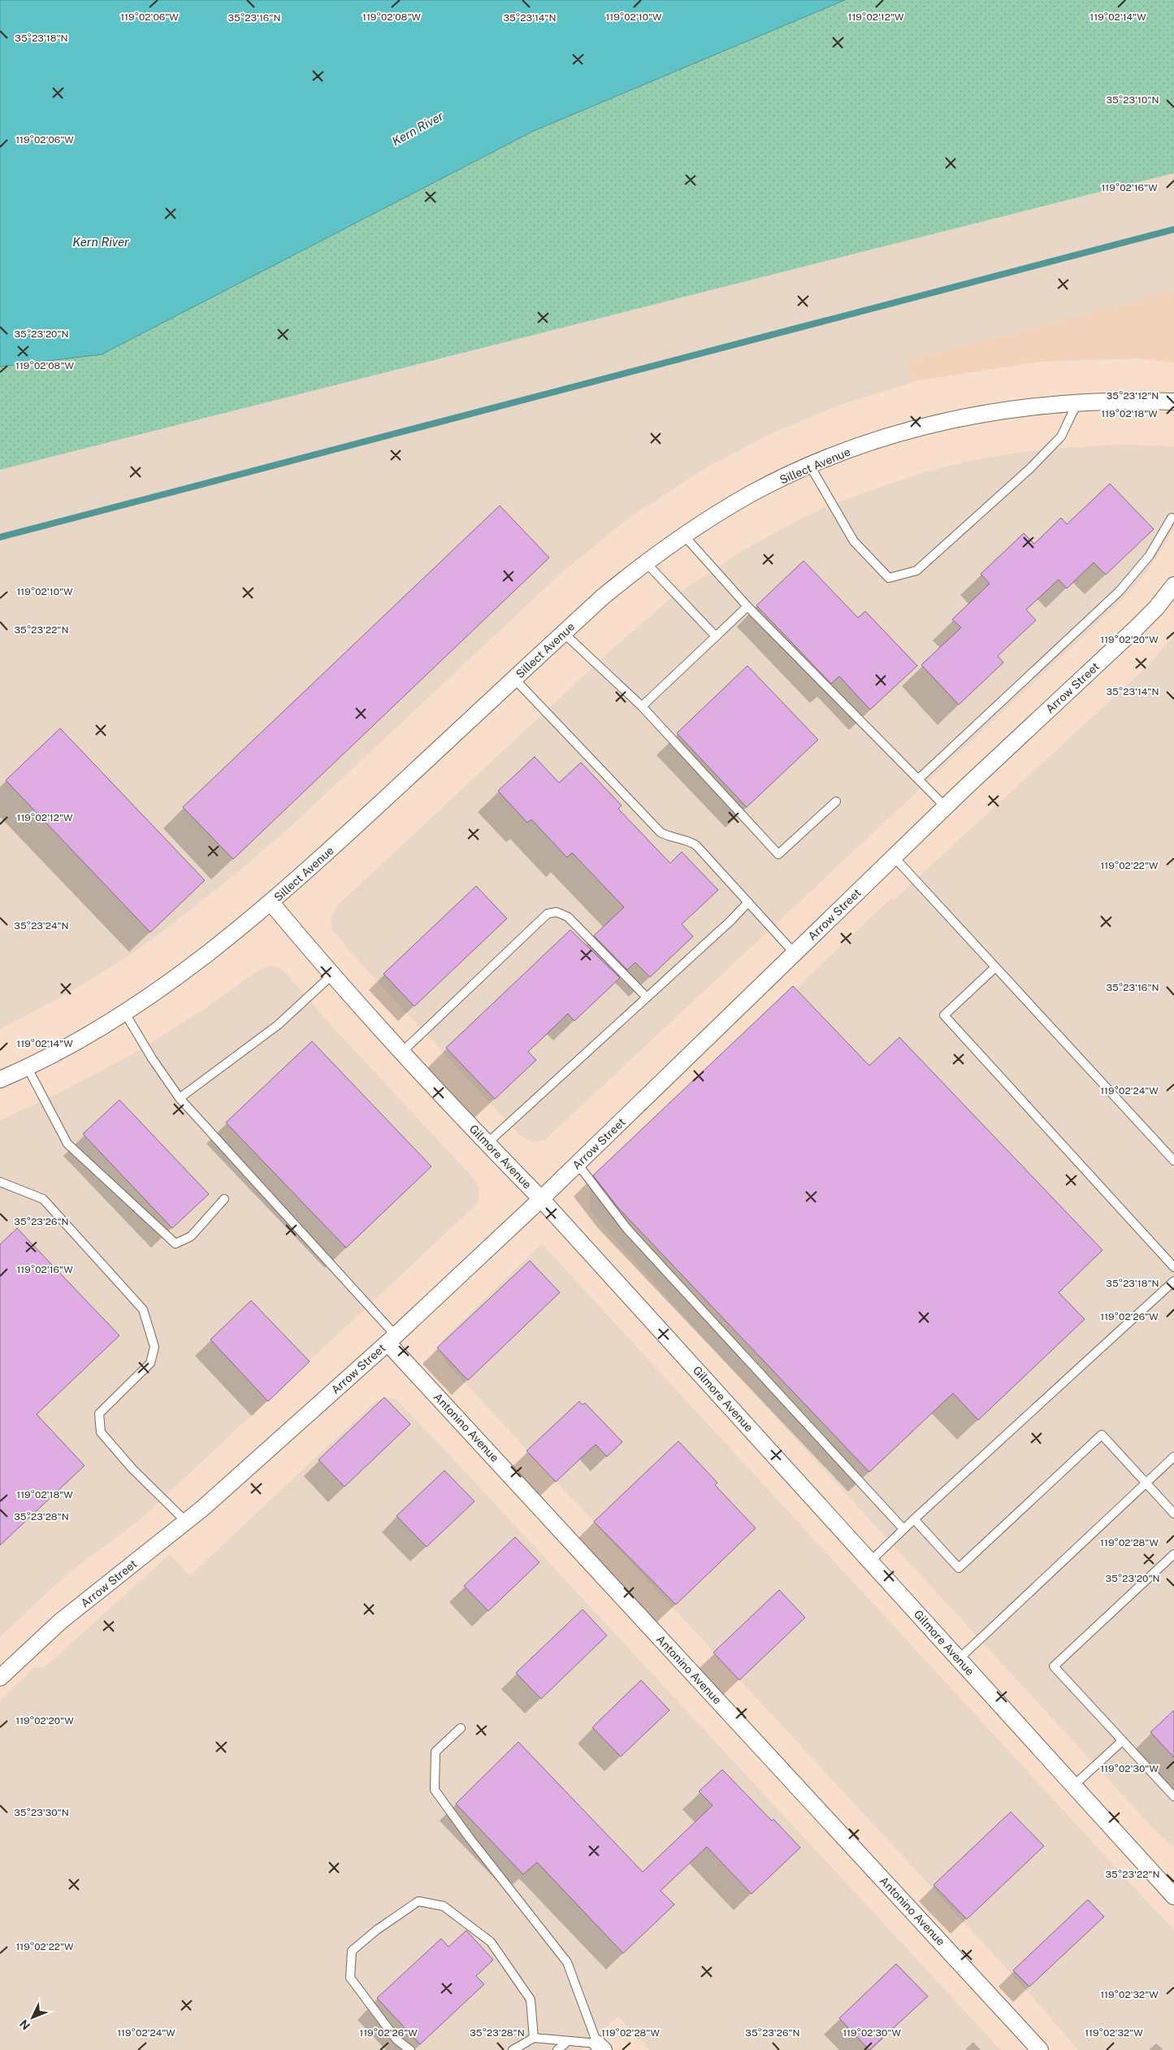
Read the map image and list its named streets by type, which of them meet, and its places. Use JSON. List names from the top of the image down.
{
  "streets": {
    "street": [
      "Sillect Avenue",
      "Arrow Street",
      "Gilmore Avenue",
      "Antonino Avenue"
    ]
  },
  "crossings": [
    ["Sillect Avenue", "Gilmore Avenue"],
    ["Arrow Street", "Gilmore Avenue"],
    ["Arrow Street", "Antonino Avenue"]
  ],
  "water": ["Kern River"],
  "north": "bottom left",
  "coordinates": [
    "119°02'06\"W",
    "119°02'08\"W",
    "119°02'10\"W",
    "119°02'12\"W",
    "119°02'14\"W",
    "35°23'16\"N",
    "35°23'14\"N",
    "35°23'18\"N",
    "35°23'10\"N",
    "119°02'16\"W",
    "35°23'20\"N",
    "35°23'12\"N",
    "119°02'18\"W",
    "35°23'22\"N",
    "119°02'20\"W",
    "119°02'22\"W",
    "35°23'24\"N",
    "119°02'24\"W",
    "35°23'26\"N",
    "119°02'26\"W",
    "35°23'28\"N",
    "119°02'28\"W",
    "119°02'30\"W",
    "35°23'30\"N",
    "119°02'32\"W"
  ]
}
